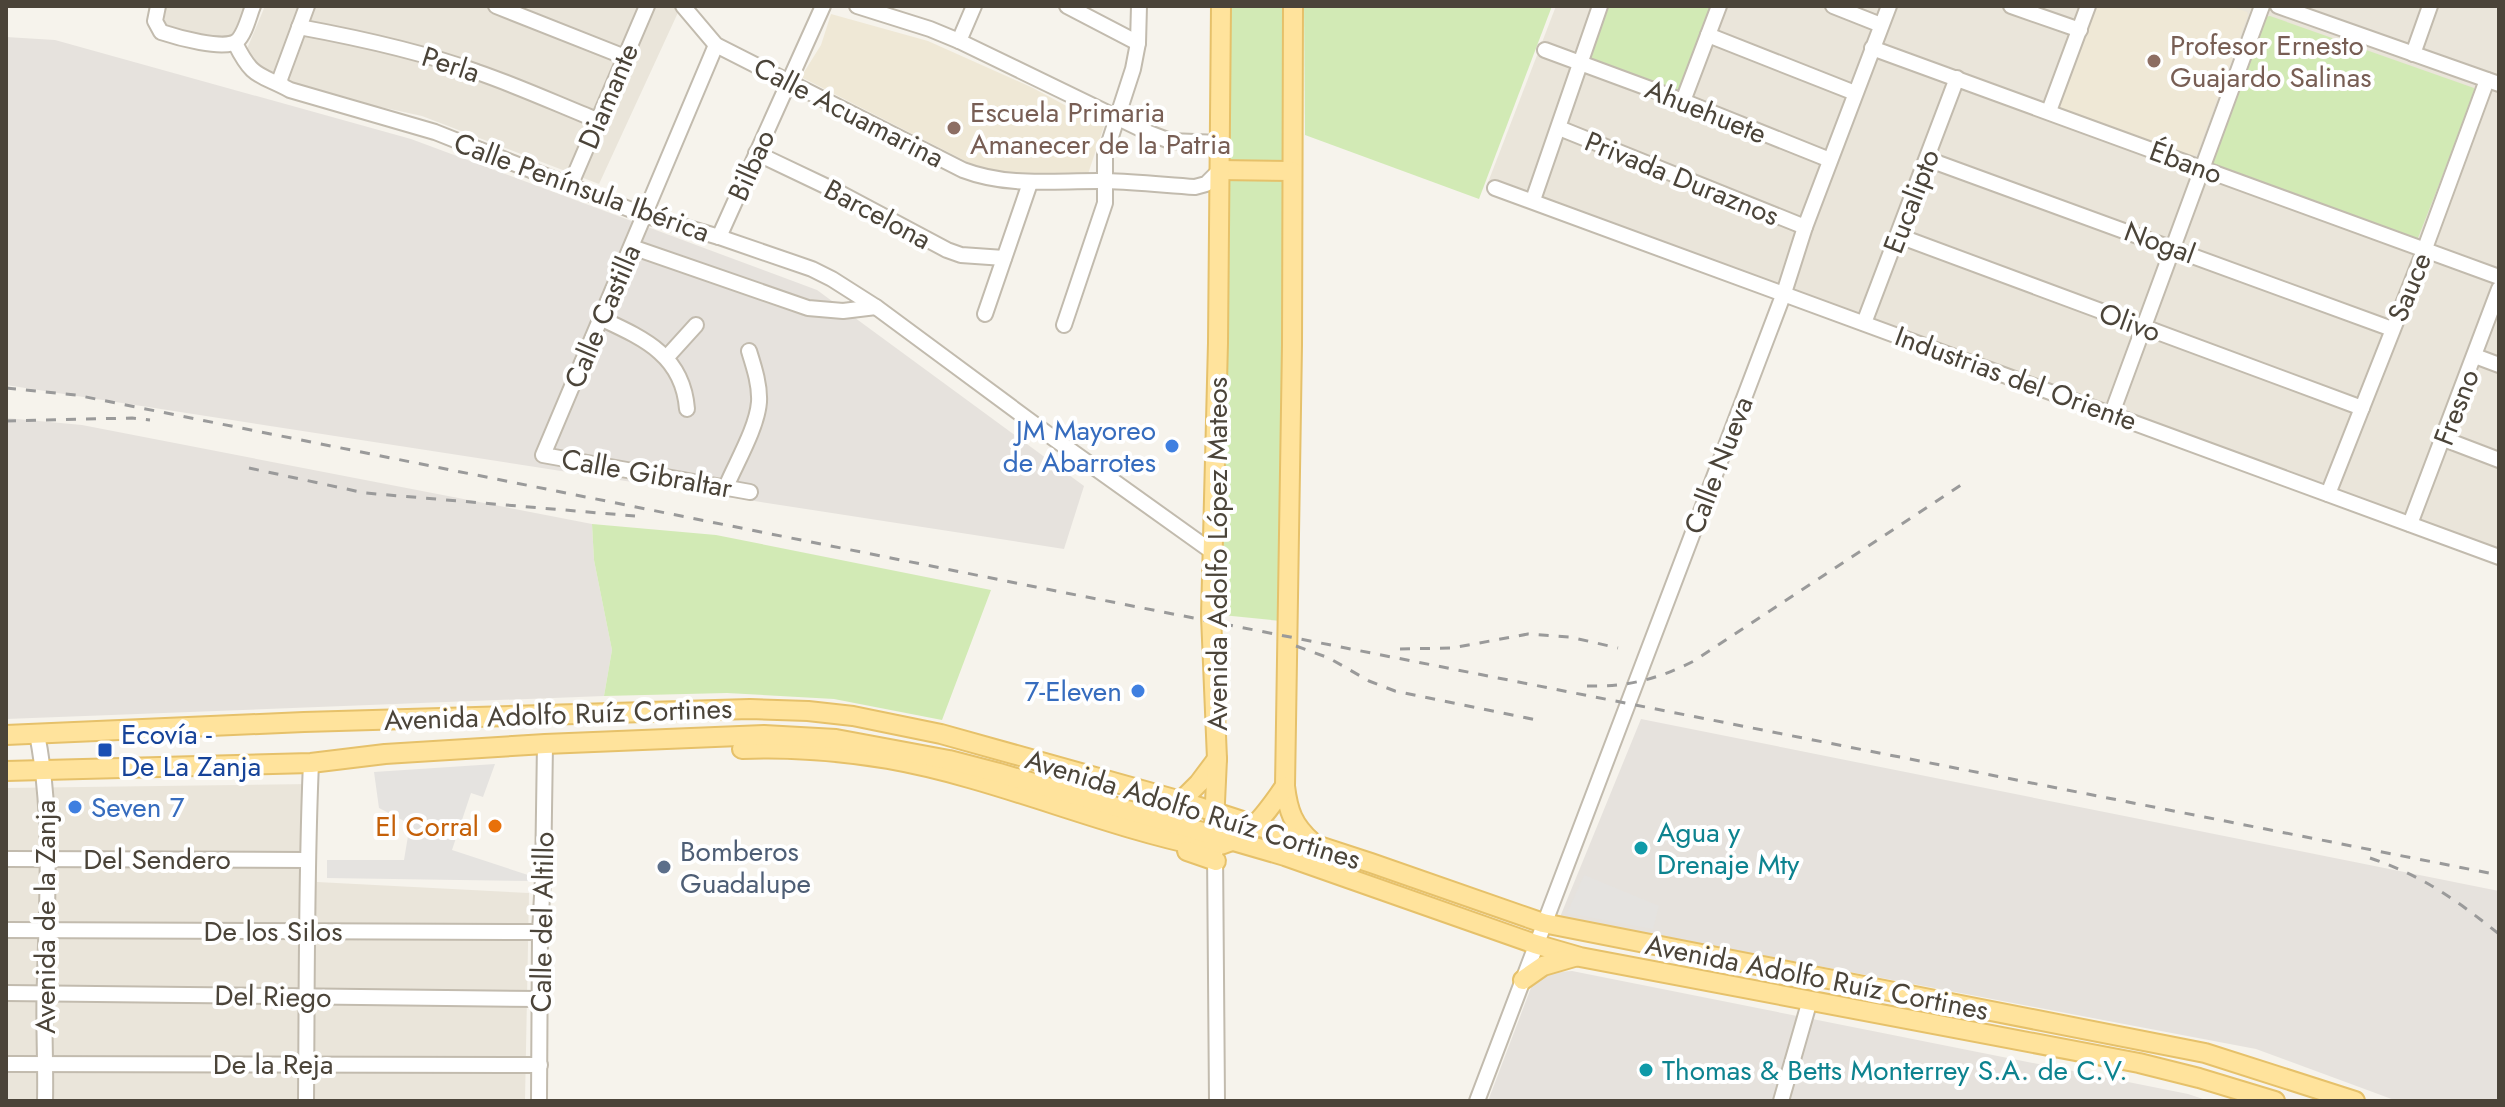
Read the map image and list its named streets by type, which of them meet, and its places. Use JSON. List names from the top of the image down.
{
  "streets": {
    "main road": ["Avenida Adolfo López Mateos", "Avenida Adolfo Ruíz Cortines"],
    "street": [
      "Perla",
      "Diamante",
      "Ahuehuete",
      "Calle Acuamarina",
      "Ébano",
      "Bilbao",
      "Privada Duraznos",
      "Calle Península Ibérica",
      "Eucalipto",
      "Barcelona",
      "Nogal",
      "Sauce",
      "Calle Castilla",
      "Olivo",
      "Industrias del Oriente",
      "Fresno",
      "Calle Nueva",
      "Calle Gibraltar",
      "Del Sendero",
      "Avenida de la Zanja",
      "Calle del Altillo",
      "De los Silos",
      "Del Riego",
      "De la Reja"
    ]
  },
  "crossings": [
    ["Perla", "Diamante"],
    ["Diamante", "Calle Península Ibérica"],
    ["Ahuehuete", "Calle Nueva"],
    ["Calle Acuamarina", "Bilbao"],
    ["Calle Acuamarina", "Calle Castilla"],
    ["Calle Acuamarina", "Avenida Adolfo López Mateos"],
    ["Ébano", "Eucalipto"],
    ["Ébano", "Sauce"],
    ["Ébano", "Calle Nueva"],
    ["Bilbao", "Calle Península Ibérica"],
    ["Bilbao", "Barcelona"],
    ["Privada Duraznos", "Calle Nueva"],
    ["Calle Península Ibérica", "Calle Castilla"],
    ["Calle Península Ibérica", "Avenida Adolfo López Mateos"],
    ["Eucalipto", "Nogal"],
    ["Eucalipto", "Olivo"],
    ["Eucalipto", "Industrias del Oriente"],
    ["Nogal", "Sauce"],
    ["Sauce", "Olivo"],
    ["Sauce", "Industrias del Oriente"],
    ["Calle Castilla", "Calle Gibraltar"],
    ["Industrias del Oriente", "Fresno"],
    ["Industrias del Oriente", "Calle Nueva"],
    ["Calle Nueva", "Avenida Adolfo Ruíz Cortines"],
    ["Avenida Adolfo López Mateos", "Avenida Adolfo Ruíz Cortines"],
    ["Avenida Adolfo Ruíz Cortines", "Avenida de la Zanja"],
    ["Avenida Adolfo Ruíz Cortines", "Calle del Altillo"],
    ["Del Sendero", "Avenida de la Zanja"],
    ["Avenida de la Zanja", "De los Silos"],
    ["Avenida de la Zanja", "Del Riego"],
    ["Avenida de la Zanja", "De la Reja"],
    ["Calle del Altillo", "De los Silos"],
    ["Calle del Altillo", "Del Riego"],
    ["Calle del Altillo", "De la Reja"]
  ],
  "places": {
    "other": [
      "Profesor Ernesto Guajardo Salinas",
      "Escuela Primaria Amanecer de la Patria",
      "JM Mayoreo de Abarrotes",
      "7-Eleven",
      "Seven 7",
      "El Corral",
      "Agua y Drenaje Mty",
      "Bomberos Guadalupe",
      "Thomas & Betts Monterrey S.A. de C.V."
    ],
    "transit": ["Ecovía - De La Zanja"]
  }
}
